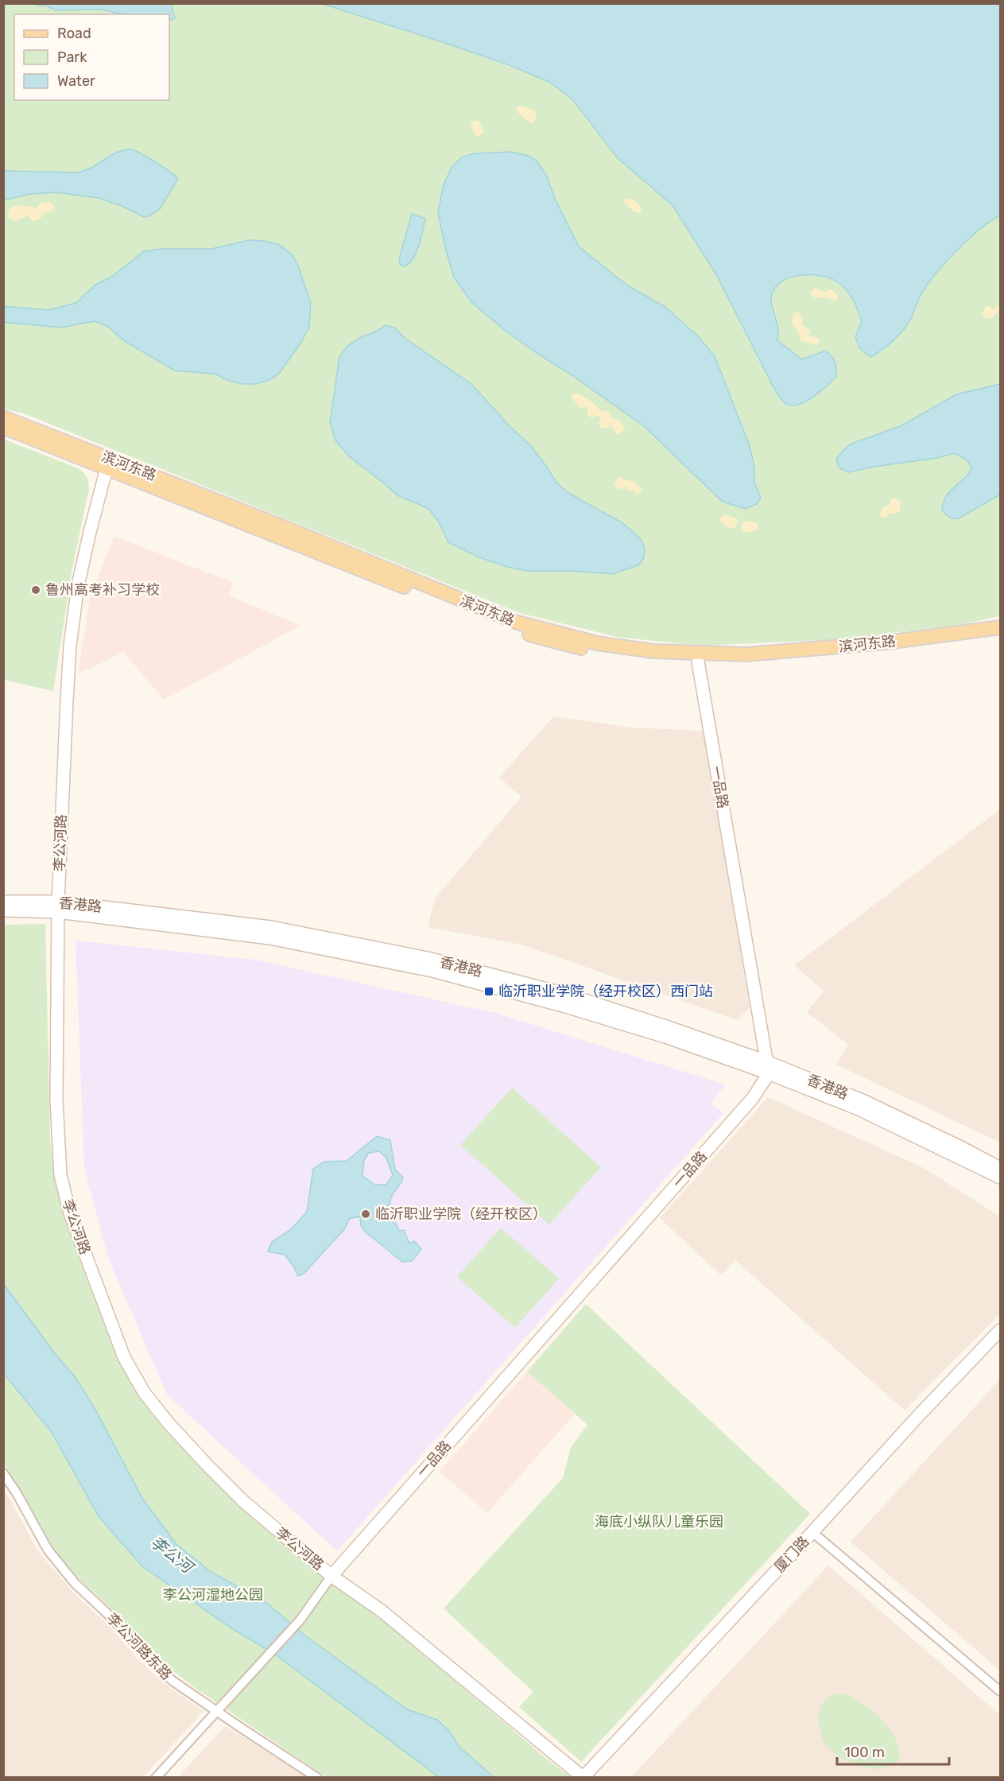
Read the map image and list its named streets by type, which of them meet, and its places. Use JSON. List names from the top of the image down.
{
  "streets": {
    "main road": ["滨河东路"],
    "street": [
      "一品路",
      "李公河路",
      "香港路",
      "厦门路",
      "李公河路东路"
    ]
  },
  "crossings": [
    ["滨河东路", "一品路"],
    ["滨河东路", "李公河路"],
    ["一品路", "李公河路"],
    ["一品路", "香港路"],
    ["李公河路", "香港路"],
    ["李公河路", "厦门路"]
  ],
  "water": ["李公河"],
  "parks": ["海底小纵队儿童乐园", "李公河湿地公园"],
  "places": {
    "other": ["鲁州高考补习学校", "临沂职业学院（经开校区）"],
    "transit": ["临沂职业学院（经开校区）西门站"]
  },
  "legend": ["Road", "Park", "Water"],
  "scale_bar": "100 m"
}
